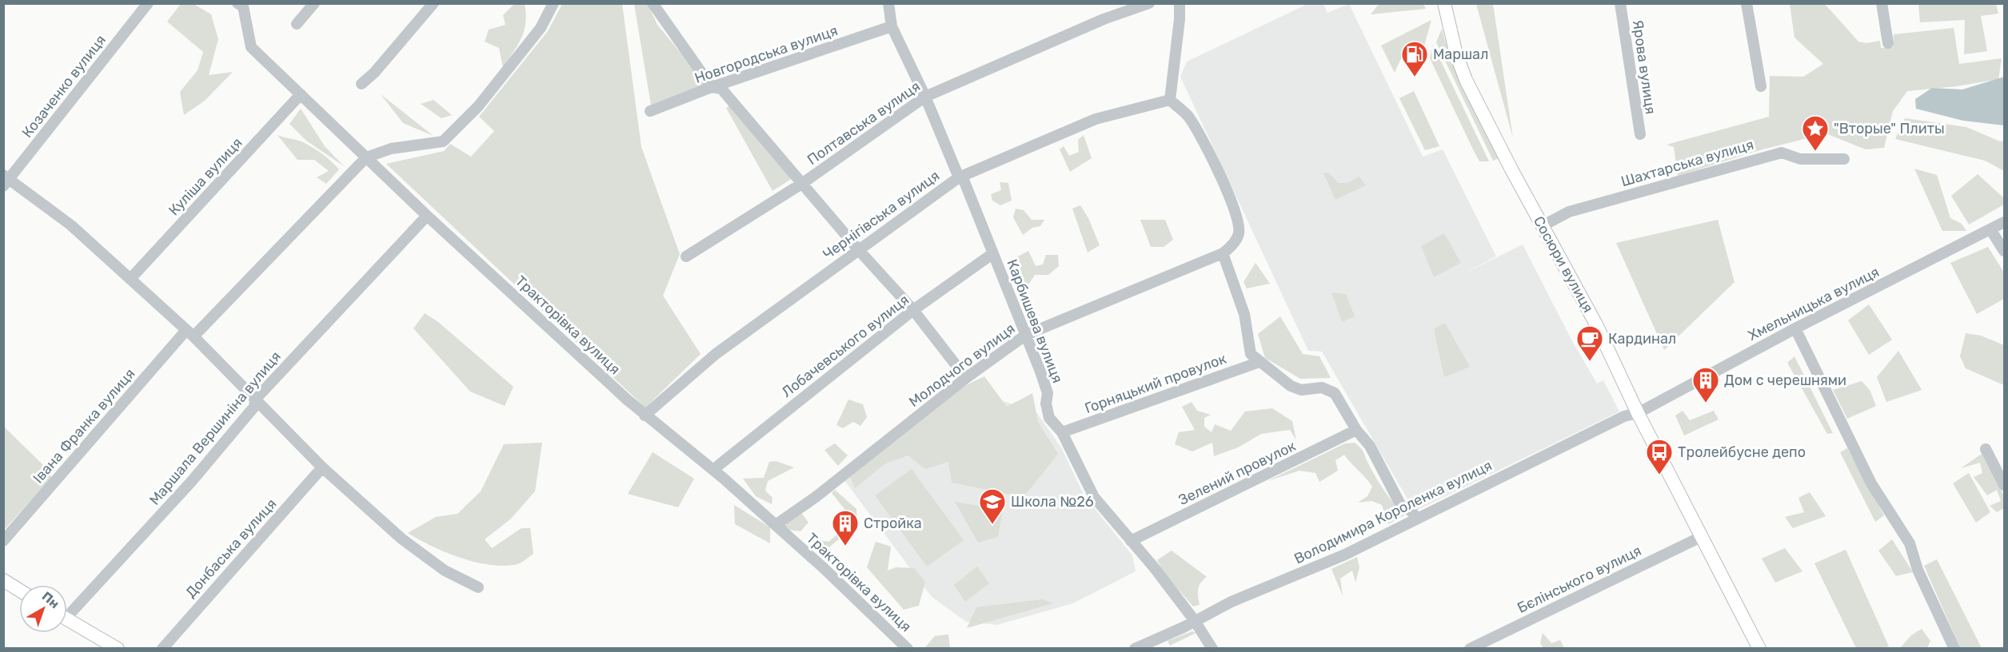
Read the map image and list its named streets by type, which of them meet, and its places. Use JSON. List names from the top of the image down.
{
  "streets": {
    "main road": ["Сосюри вулиця"],
    "street": [
      "Новгородська вулиця",
      "Ярова вулиця",
      "Козаченко вулиця",
      "Полтавська вулиця",
      "Шахтарська вулиця",
      "Куліша вулиця",
      "Чернігівська вулиця",
      "Хмельницька вулиця",
      "Карбишева вулиця",
      "Тракторівка вулиця",
      "Лобачевського вулиця",
      "Молодчого вулиця",
      "Горняцький провулок",
      "Івана Франка вулиця",
      "Маршала Вершиніна вулиця",
      "Зелений провулок",
      "Володимира Короленка вулиця",
      "Донбаська вулиця",
      "Бєлінського вулиця"
    ]
  },
  "crossings": [
    ["Новгородська вулиця", "Карбишева вулиця"],
    ["Полтавська вулиця", "Карбишева вулиця"],
    ["Шахтарська вулиця", "Сосюри вулиця"],
    ["Куліша вулиця", "Тракторівка вулиця"],
    ["Чернігівська вулиця", "Карбишева вулиця"],
    ["Чернігівська вулиця", "Тракторівка вулиця"],
    ["Сосюри вулиця", "Хмельницька вулиця"],
    ["Сосюри вулиця", "Володимира Короленка вулиця"],
    ["Сосюри вулиця", "Бєлінського вулиця"],
    ["Хмельницька вулиця", "Володимира Короленка вулиця"],
    ["Карбишева вулиця", "Лобачевського вулиця"],
    ["Карбишева вулиця", "Молодчого вулиця"],
    ["Карбишева вулиця", "Горняцький провулок"],
    ["Карбишева вулиця", "Зелений провулок"],
    ["Карбишева вулиця", "Володимира Короленка вулиця"],
    ["Тракторівка вулиця", "Молодчого вулиця"],
    ["Тракторівка вулиця", "Івана Франка вулиця"],
    ["Тракторівка вулиця", "Маршала Вершиніна вулиця"]
  ],
  "places": {
    "fuel station": ["Маршал"],
    "place": ["\"Вторые\" Плиты"],
    "cafe": ["Кардинал"],
    "building": ["Дом с черешнями", "Стройка"],
    "bus stop": ["Тролейбусне депо"],
    "school or university": ["Школа №26"]
  },
  "north": "top right"
}
